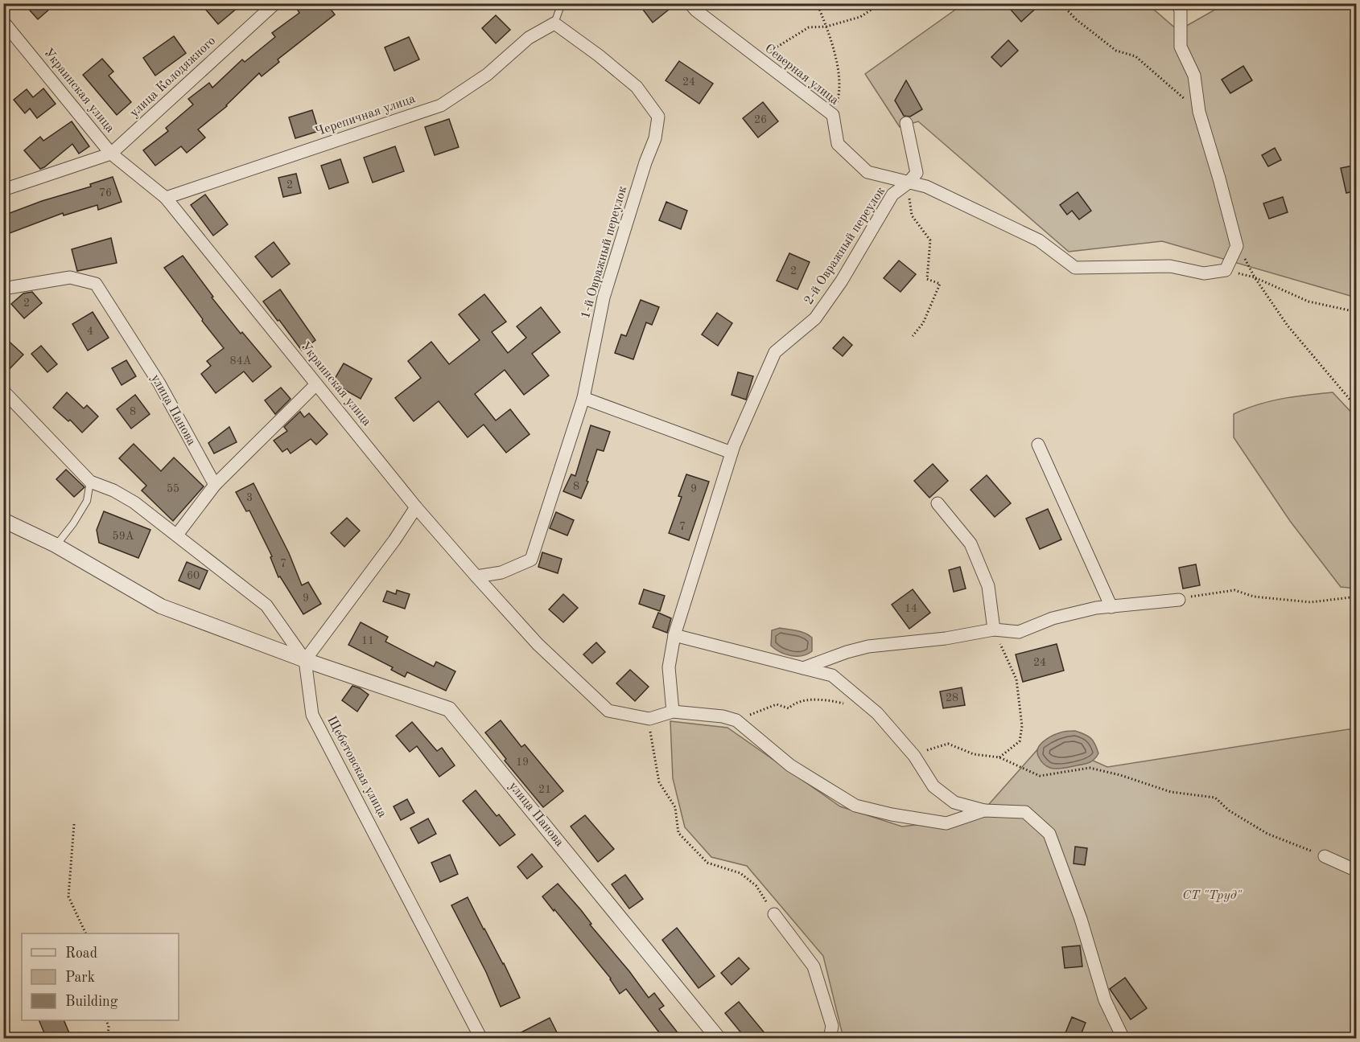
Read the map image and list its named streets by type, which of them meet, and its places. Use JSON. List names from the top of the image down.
{
  "streets": {
    "street": [
      "Северная улица",
      "улица Колодяжного",
      "Украинская улица",
      "Черепичная улица",
      "2-й Овражный переулок",
      "1-й Овражный переулок",
      "улица Панова",
      "Щебетовская улица"
    ]
  },
  "crossings": [
    ["Северная улица", "2-й Овражный переулок"],
    ["улица Колодяжного", "Украинская улица"],
    ["Украинская улица", "Черепичная улица"],
    ["Украинская улица", "2-й Овражный переулок"],
    ["Украинская улица", "1-й Овражный переулок"],
    ["Черепичная улица", "1-й Овражный переулок"],
    ["улица Панова", "Щебетовская улица"]
  ],
  "parks": ["СТ \"Труд\""],
  "house_numbers": [
    "24",
    "26",
    "2",
    "76",
    "2",
    "2",
    "4",
    "84А",
    "8",
    "8",
    "55",
    "9",
    "3",
    "7",
    "59А",
    "7",
    "60",
    "9",
    "14",
    "11",
    "24",
    "28",
    "19",
    "21"
  ],
  "legend": ["Road", "Park", "Building"]
}
